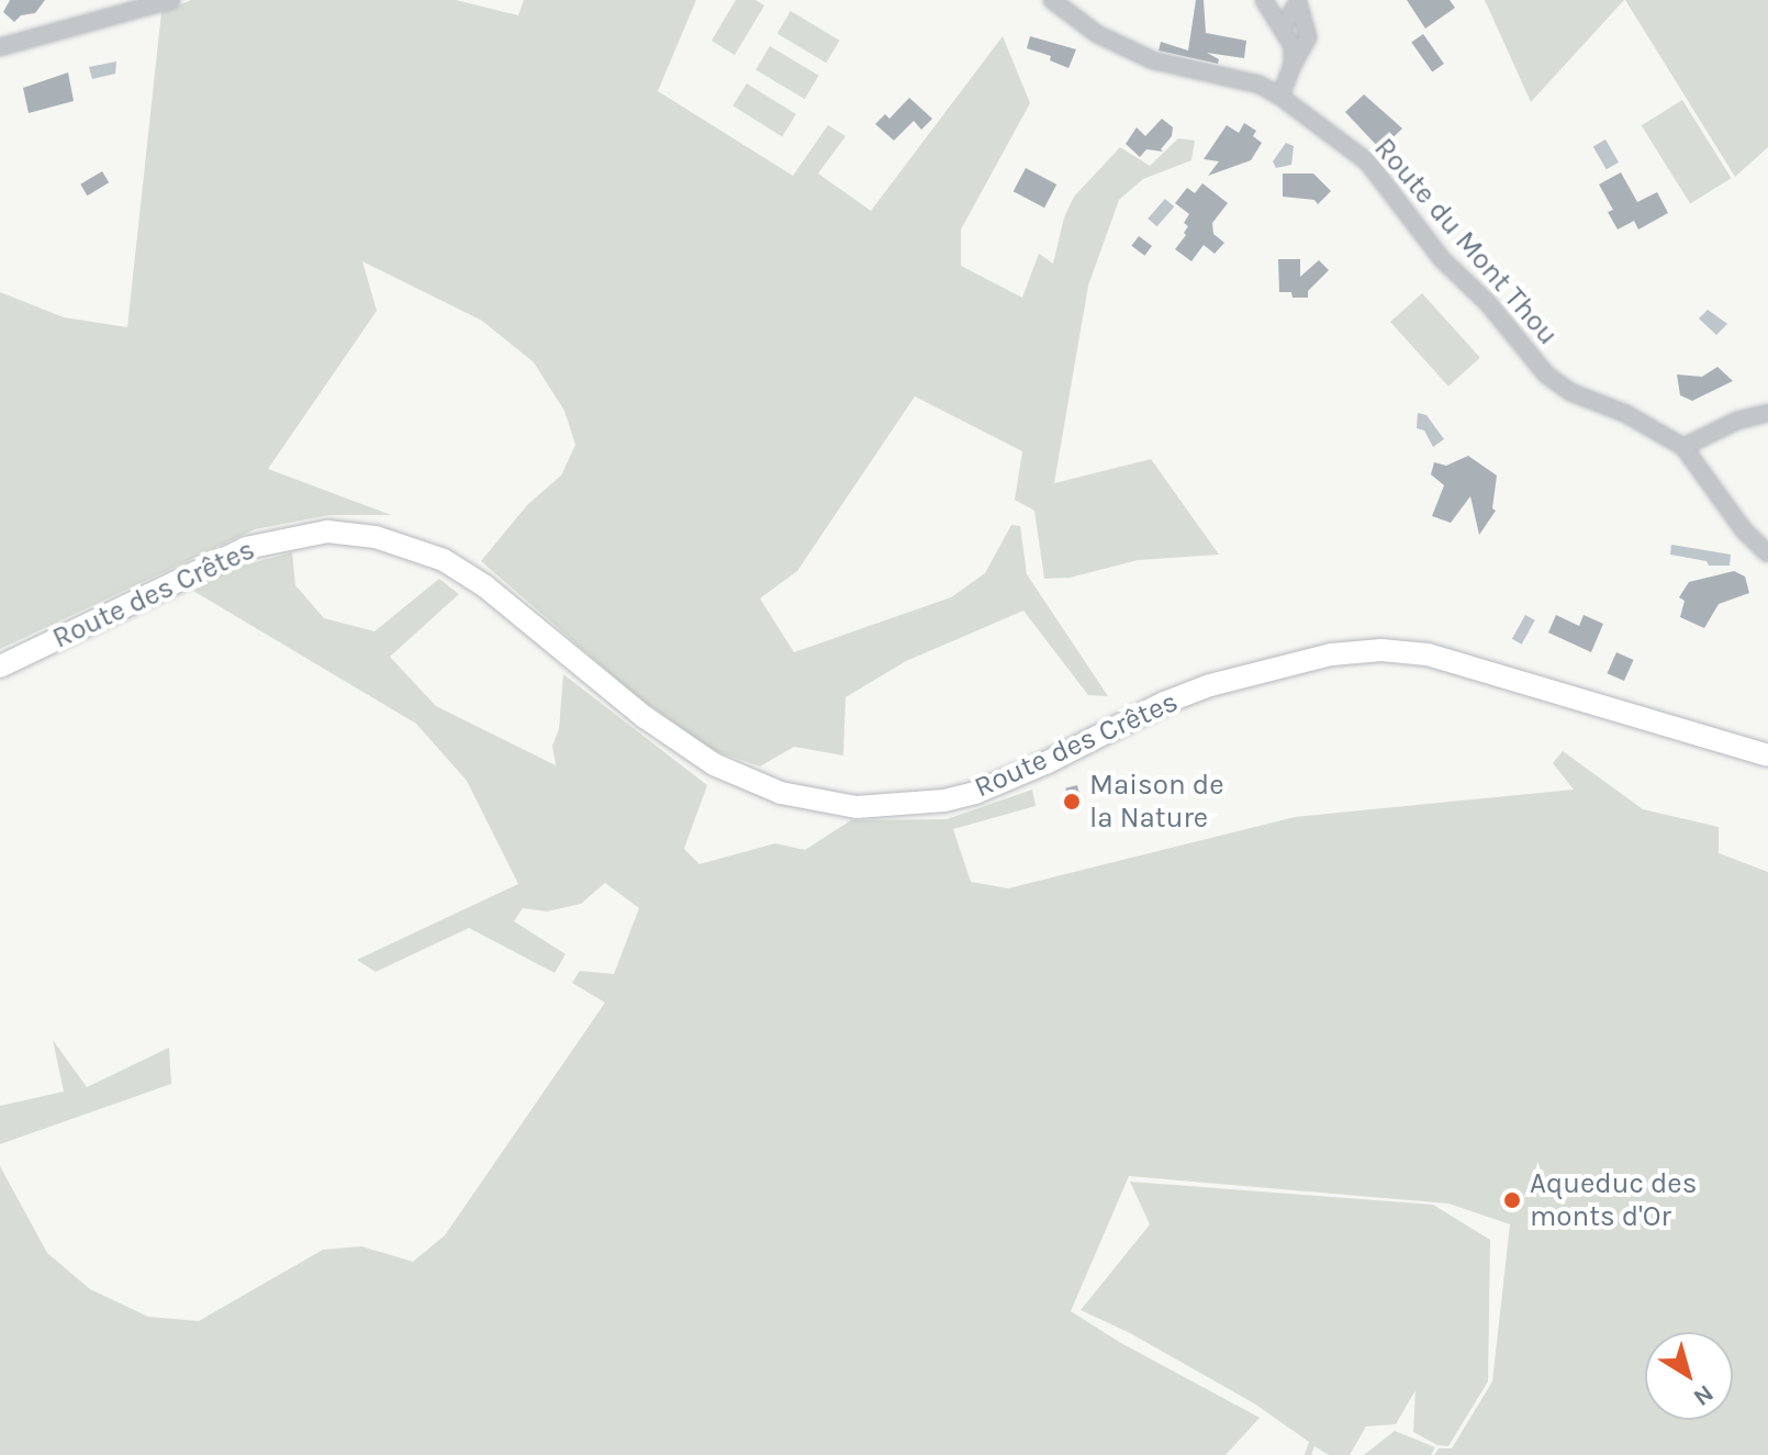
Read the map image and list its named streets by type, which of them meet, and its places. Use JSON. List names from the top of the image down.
{
  "streets": {
    "street": ["Route du Mont Thou", "Route des Crêtes"]
  },
  "places": ["Maison de la Nature", "Aqueduc des monts d'Or"],
  "north": "bottom right"
}
